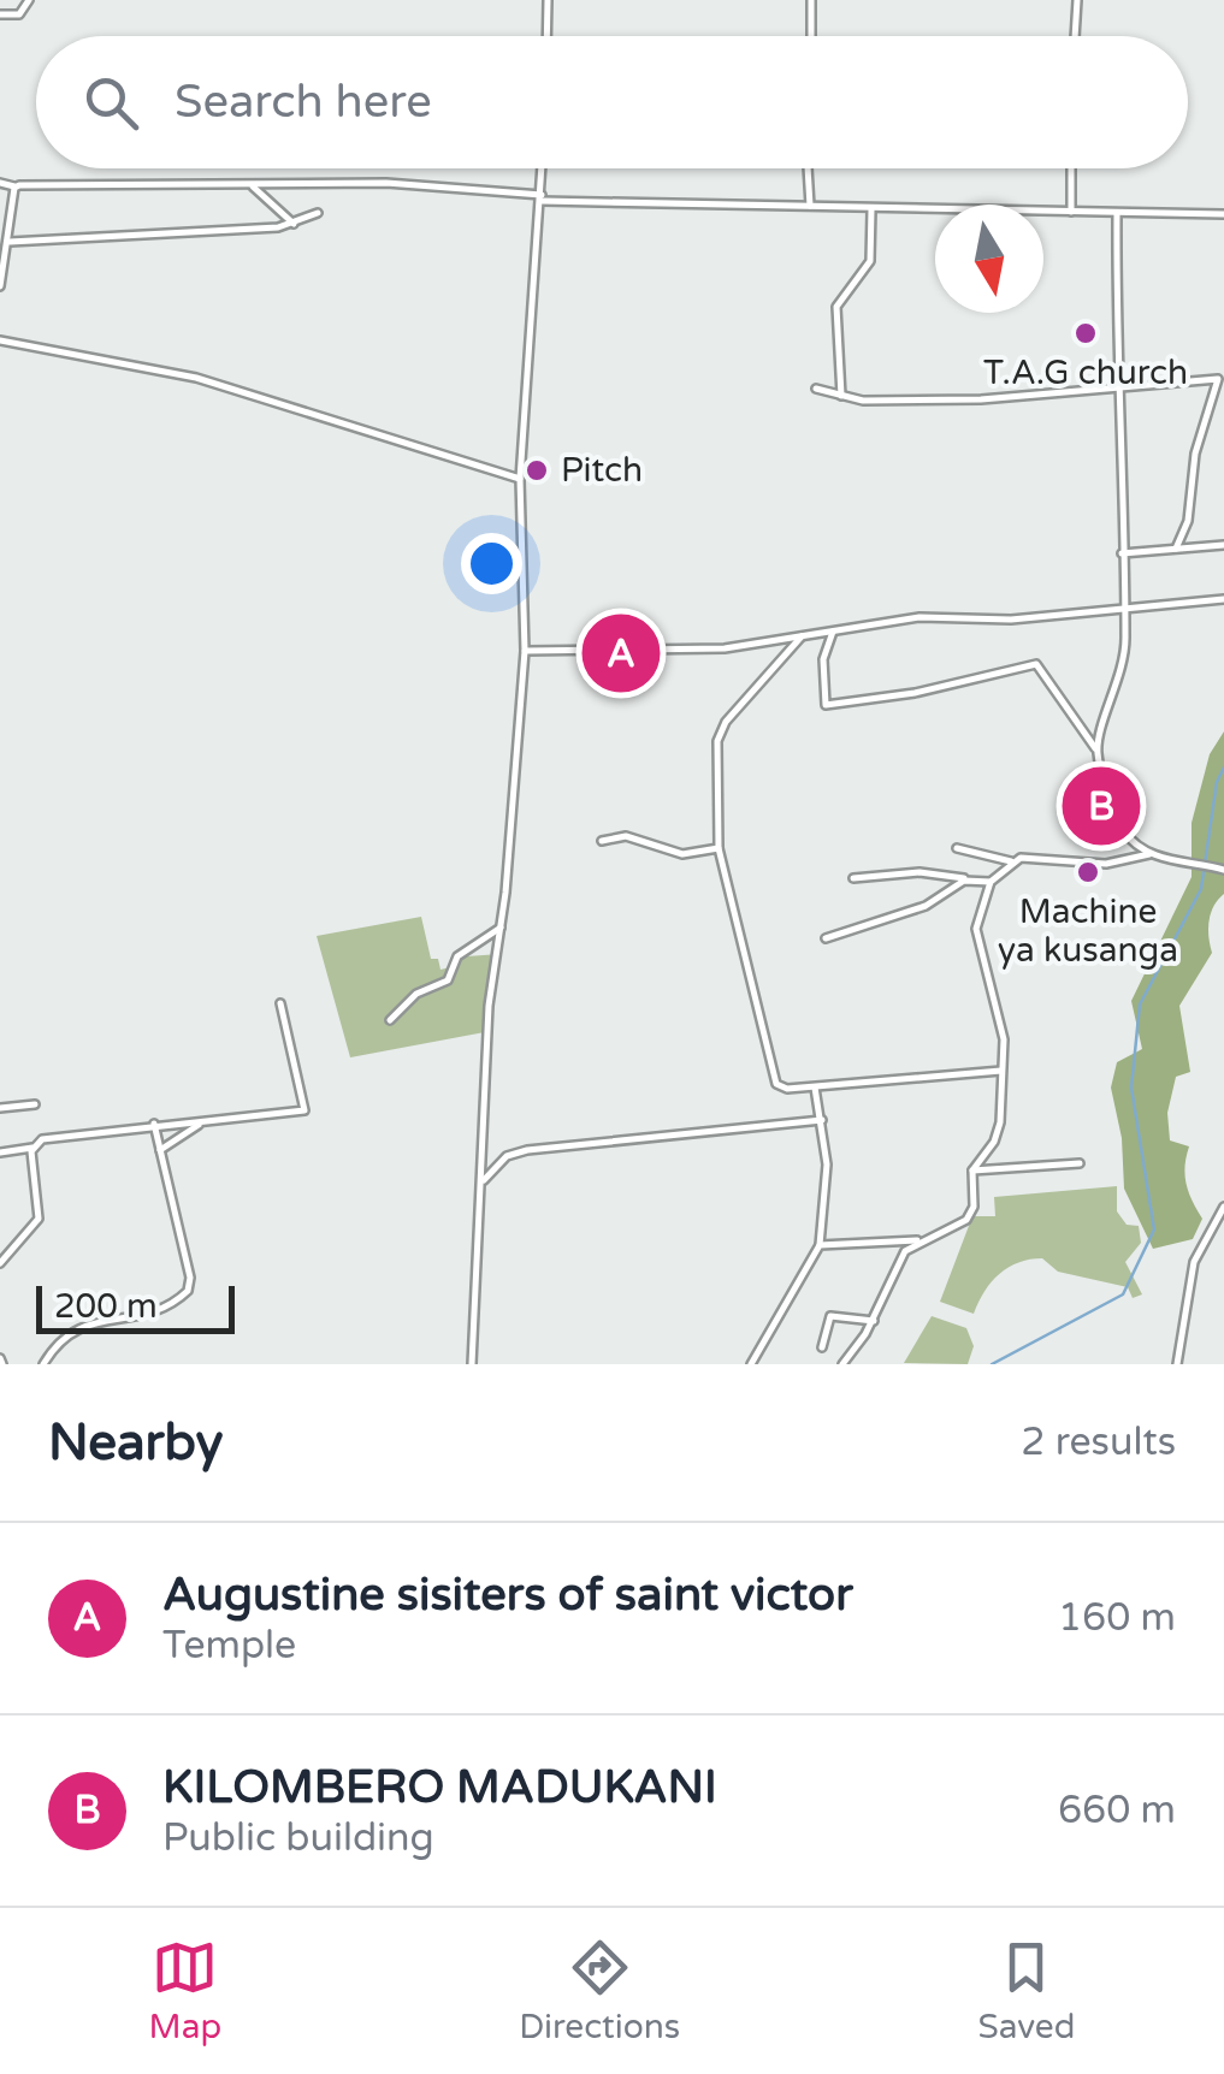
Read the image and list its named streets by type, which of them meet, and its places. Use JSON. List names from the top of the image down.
{
  "places": ["T.A.G church", "Pitch", "Machine ya kusanga"],
  "scale_bar": "200 m",
  "north": "bottom",
  "page": {
    "search": "Search here",
    "pins": ["A", "B"],
    "scale": "200 m",
    "heading": ["Nearby", "2 results"],
    "list": [
      {
        "mark": "A",
        "name": "Augustine sisiters of saint victor",
        "note": "Temple",
        "value": "160 m"
      },
      {
        "mark": "B",
        "name": "KILOMBERO MADUKANI",
        "note": "Public building",
        "value": "660 m"
      }
    ],
    "nav": ["Map", "Directions", "Saved"]
  }
}
